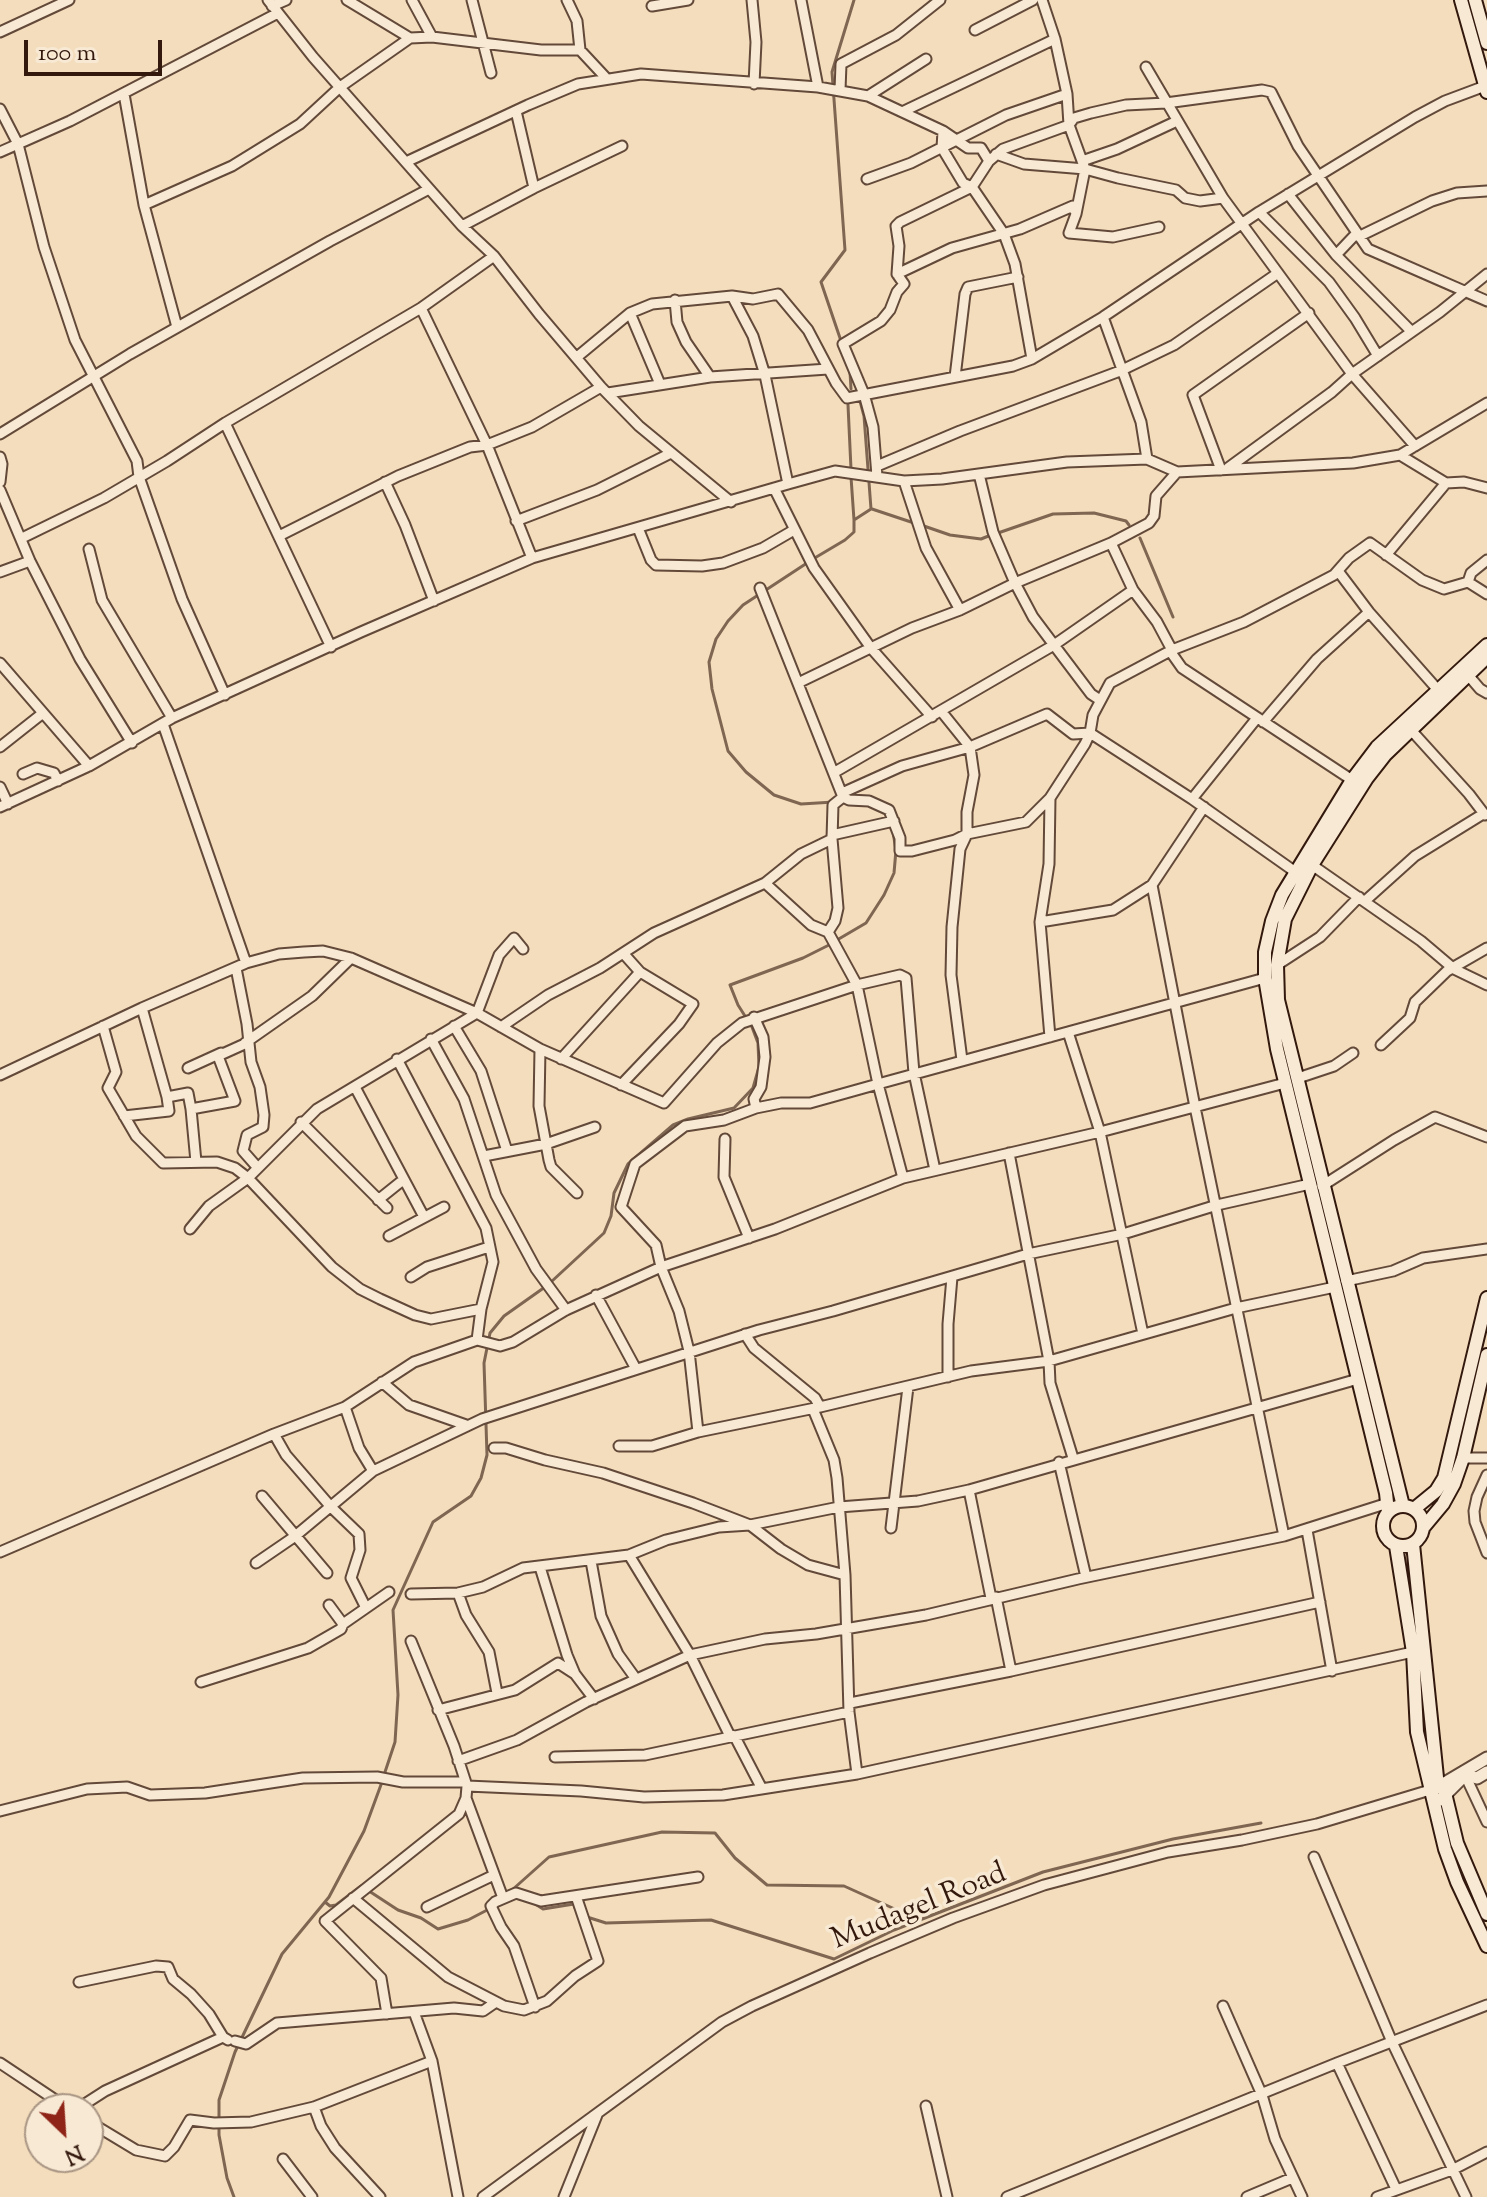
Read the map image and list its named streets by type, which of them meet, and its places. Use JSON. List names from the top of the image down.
{
  "streets": {
    "street": ["Mudagel Road"]
  },
  "scale_bar": "100 m",
  "north": "bottom right"
}
